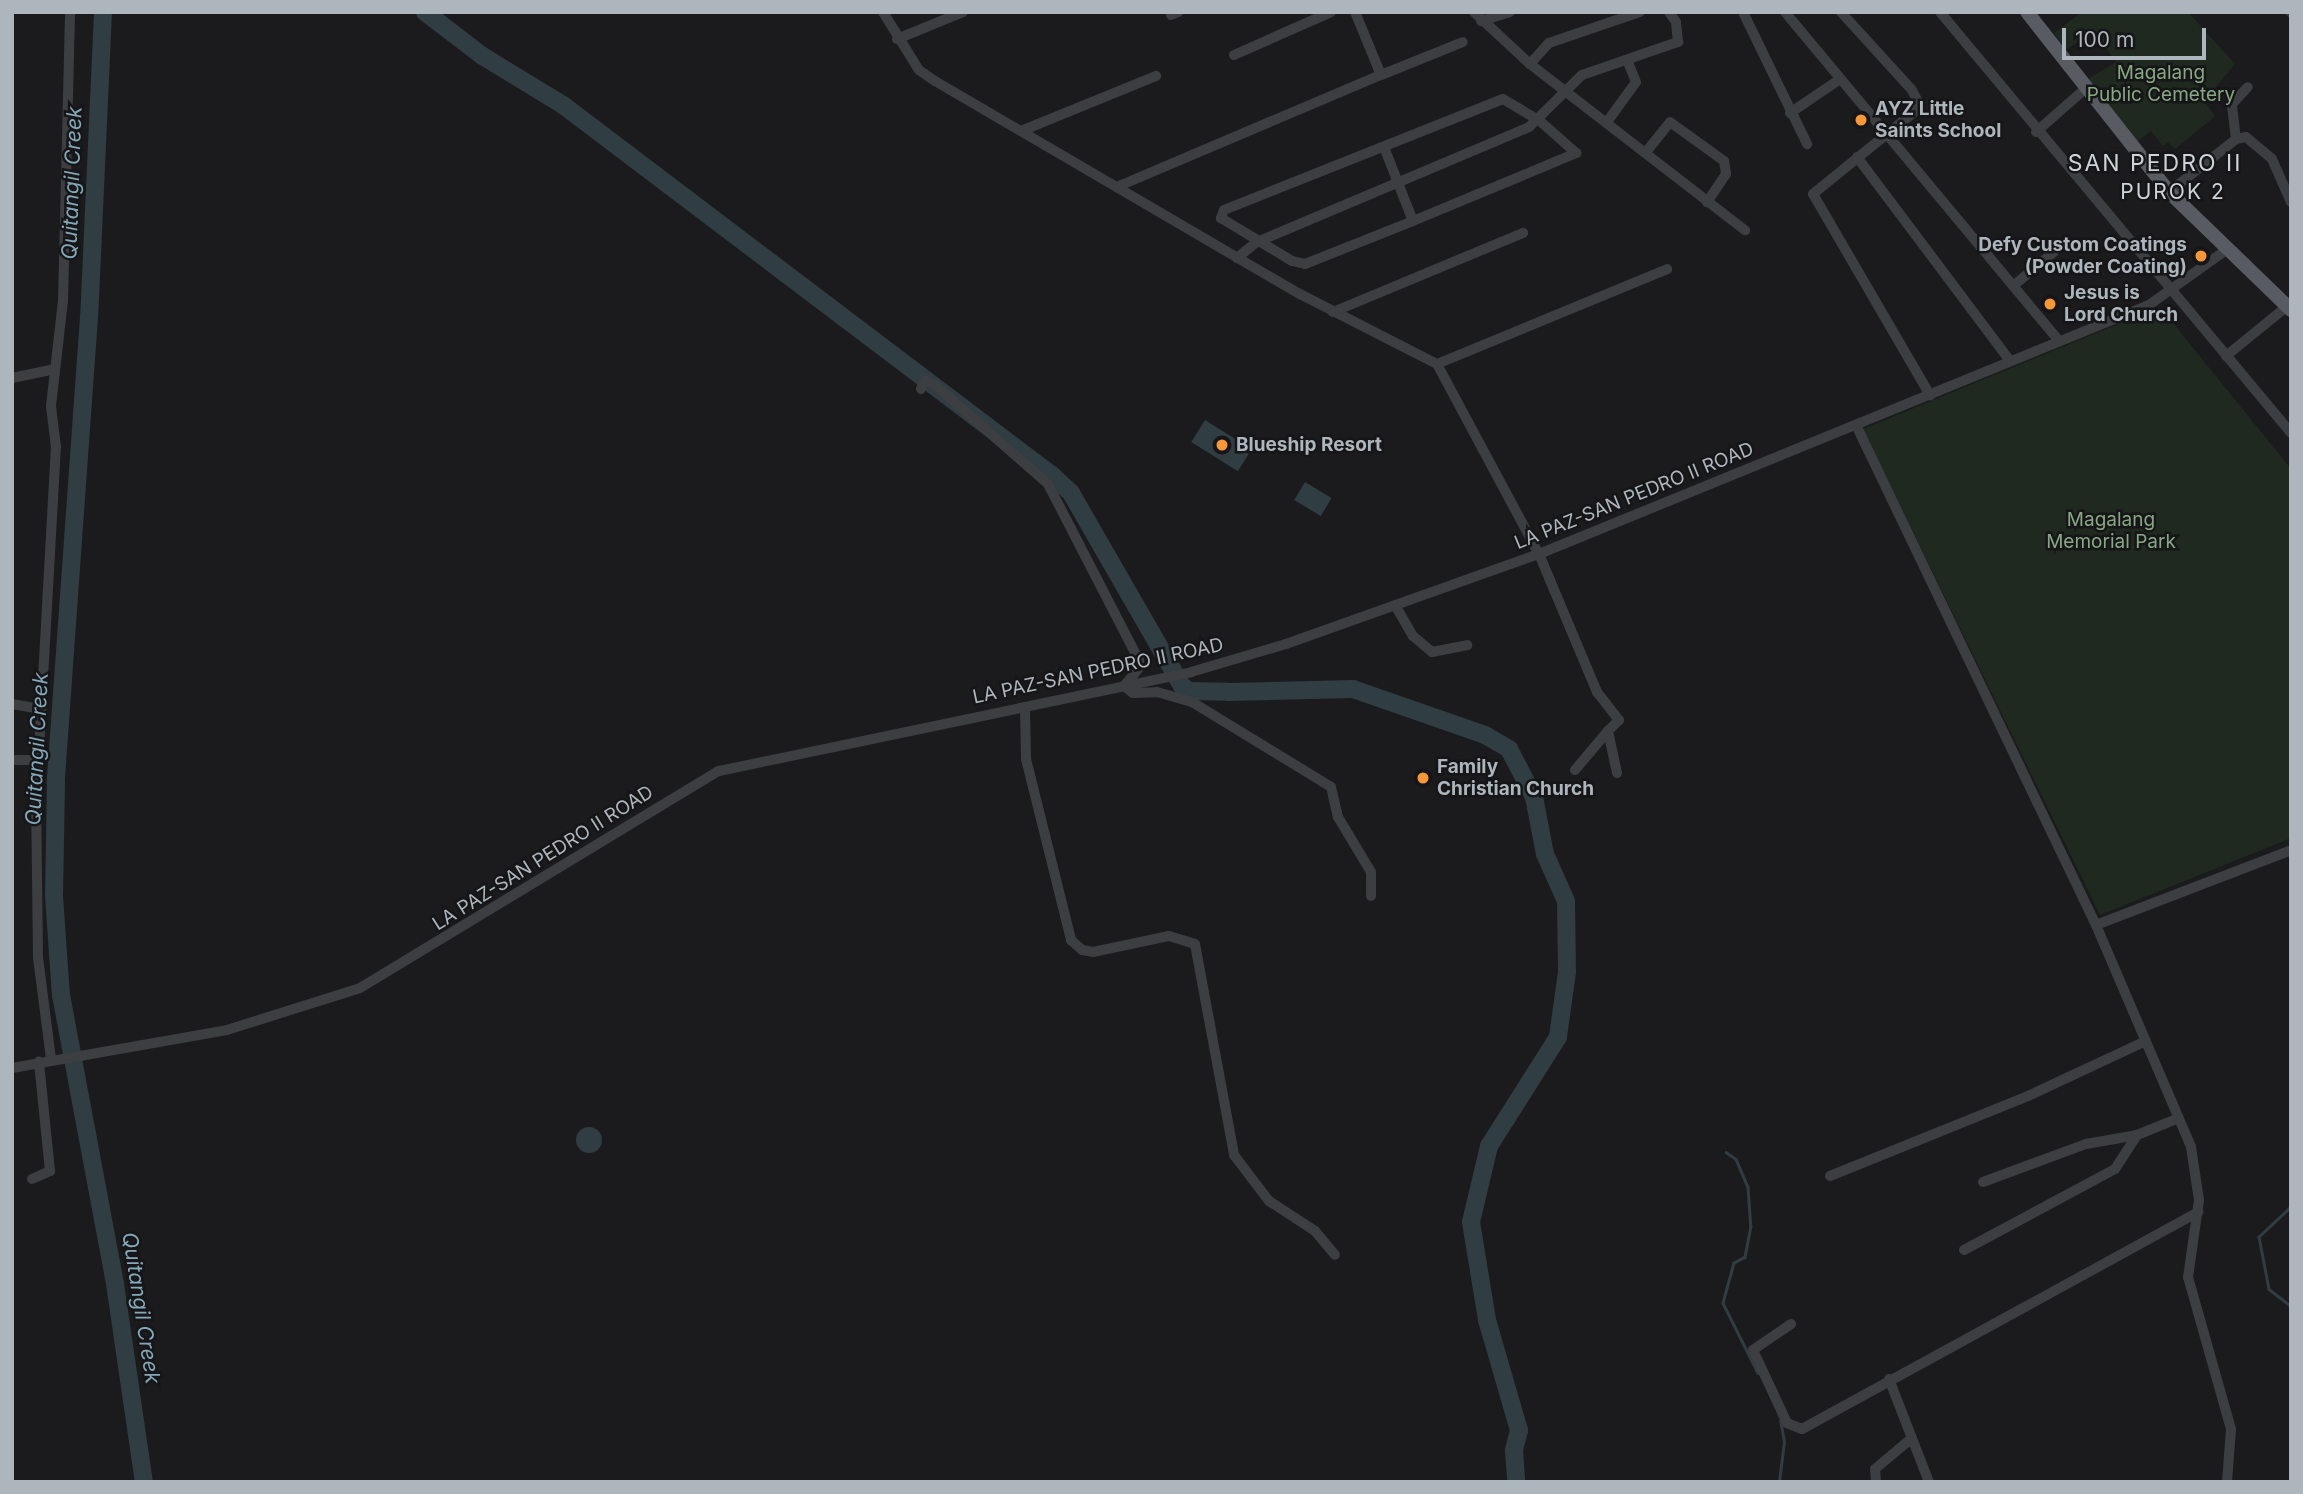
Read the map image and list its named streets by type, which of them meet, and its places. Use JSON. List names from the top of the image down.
{
  "streets": {
    "street": ["LA PAZ-SAN PEDRO II ROAD"]
  },
  "districts": ["SAN PEDRO II", "PUROK 2"],
  "water": ["Quitangil Creek"],
  "parks": ["Magalang Public Cemetery", "Magalang Memorial Park"],
  "places": [
    "AYZ Little Saints School",
    "Defy Custom Coatings (Powder Coating)",
    "Jesus is Lord Church",
    "Blueship Resort",
    "Family Christian Church"
  ],
  "scale_bar": "100 m"
}
